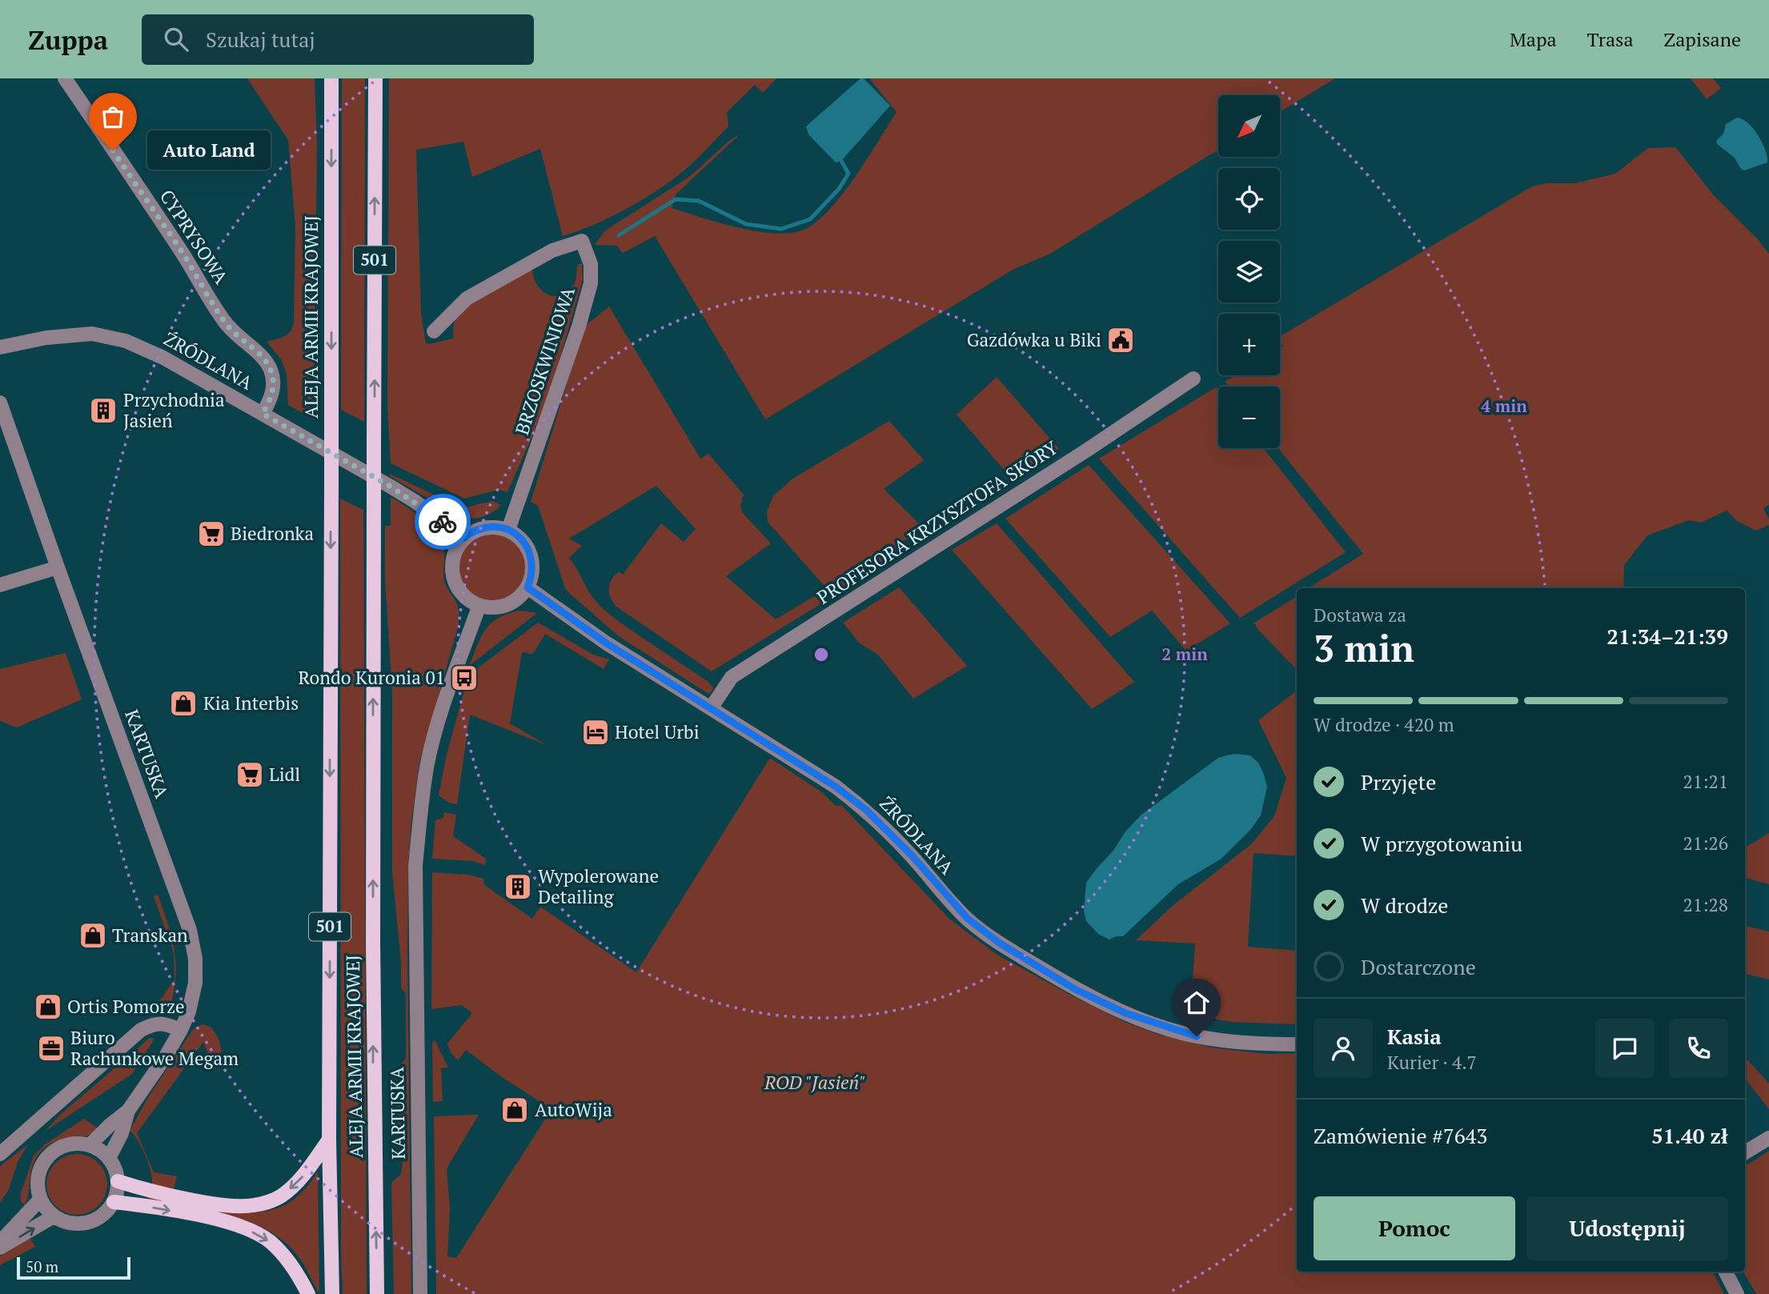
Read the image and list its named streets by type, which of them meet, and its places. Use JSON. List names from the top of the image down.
{
  "streets": {
    "main road": ["501", "ALEJA ARMII KRAJOWEJ"],
    "street": [
      "CYPRYSOWA",
      "ŹRÓDLANA",
      "BRZOSKWINIOWA",
      "PROFESORA KRZYSZTOFA SKÓRY",
      "KARTUSKA"
    ]
  },
  "crossings": [
    ["CYPRYSOWA", "ŹRÓDLANA"],
    ["ŹRÓDLANA", "BRZOSKWINIOWA"],
    ["ŹRÓDLANA", "PROFESORA KRZYSZTOFA SKÓRY"],
    ["ŹRÓDLANA", "KARTUSKA"],
    ["BRZOSKWINIOWA", "KARTUSKA"]
  ],
  "parks": ["ROD \"Jasień\""],
  "places": {
    "other": ["Auto Land"],
    "public building": ["Gazdówka u Biki"],
    "building": ["Przychodnia Jasień", "Wypolerowane Detailing"],
    "supermarket": ["Biedronka", "Lidl"],
    "bus stop": ["Rondo Kuronia 01"],
    "shop": [
      "Kia Interbis",
      "Transkan",
      "Ortis Pomorze",
      "AutoWija"
    ],
    "hotel": ["Hotel Urbi"],
    "office": ["Biuro Rachunkowe Megam"]
  },
  "scale_bar": "50 m",
  "north": "bottom left",
  "page": {
    "header": "Zuppa",
    "search": "Szukaj tutaj",
    "nav": ["Mapa", "Trasa", "Zapisane"],
    "map_buttons": ["+", "−"],
    "bubble": "Auto Land",
    "heading": ["3 min", "Dostawa za", "21:34–21:39"],
    "panel": [
      "Kasia",
      "Kurier · 4.7",
      "Zamówienie #7643",
      "51.40 zł"
    ],
    "bar": "W drodze · 420 m",
    "list": [
      ["Przyjęte", "21:21"],
      ["W przygotowaniu", "21:26"],
      ["W drodze", "21:28"],
      "Dostarczone"
    ],
    "buttons": ["Pomoc", "Udostępnij"],
    "scale": "50 m"
  },
  "rings": ["4 min", "2 min"]
}
